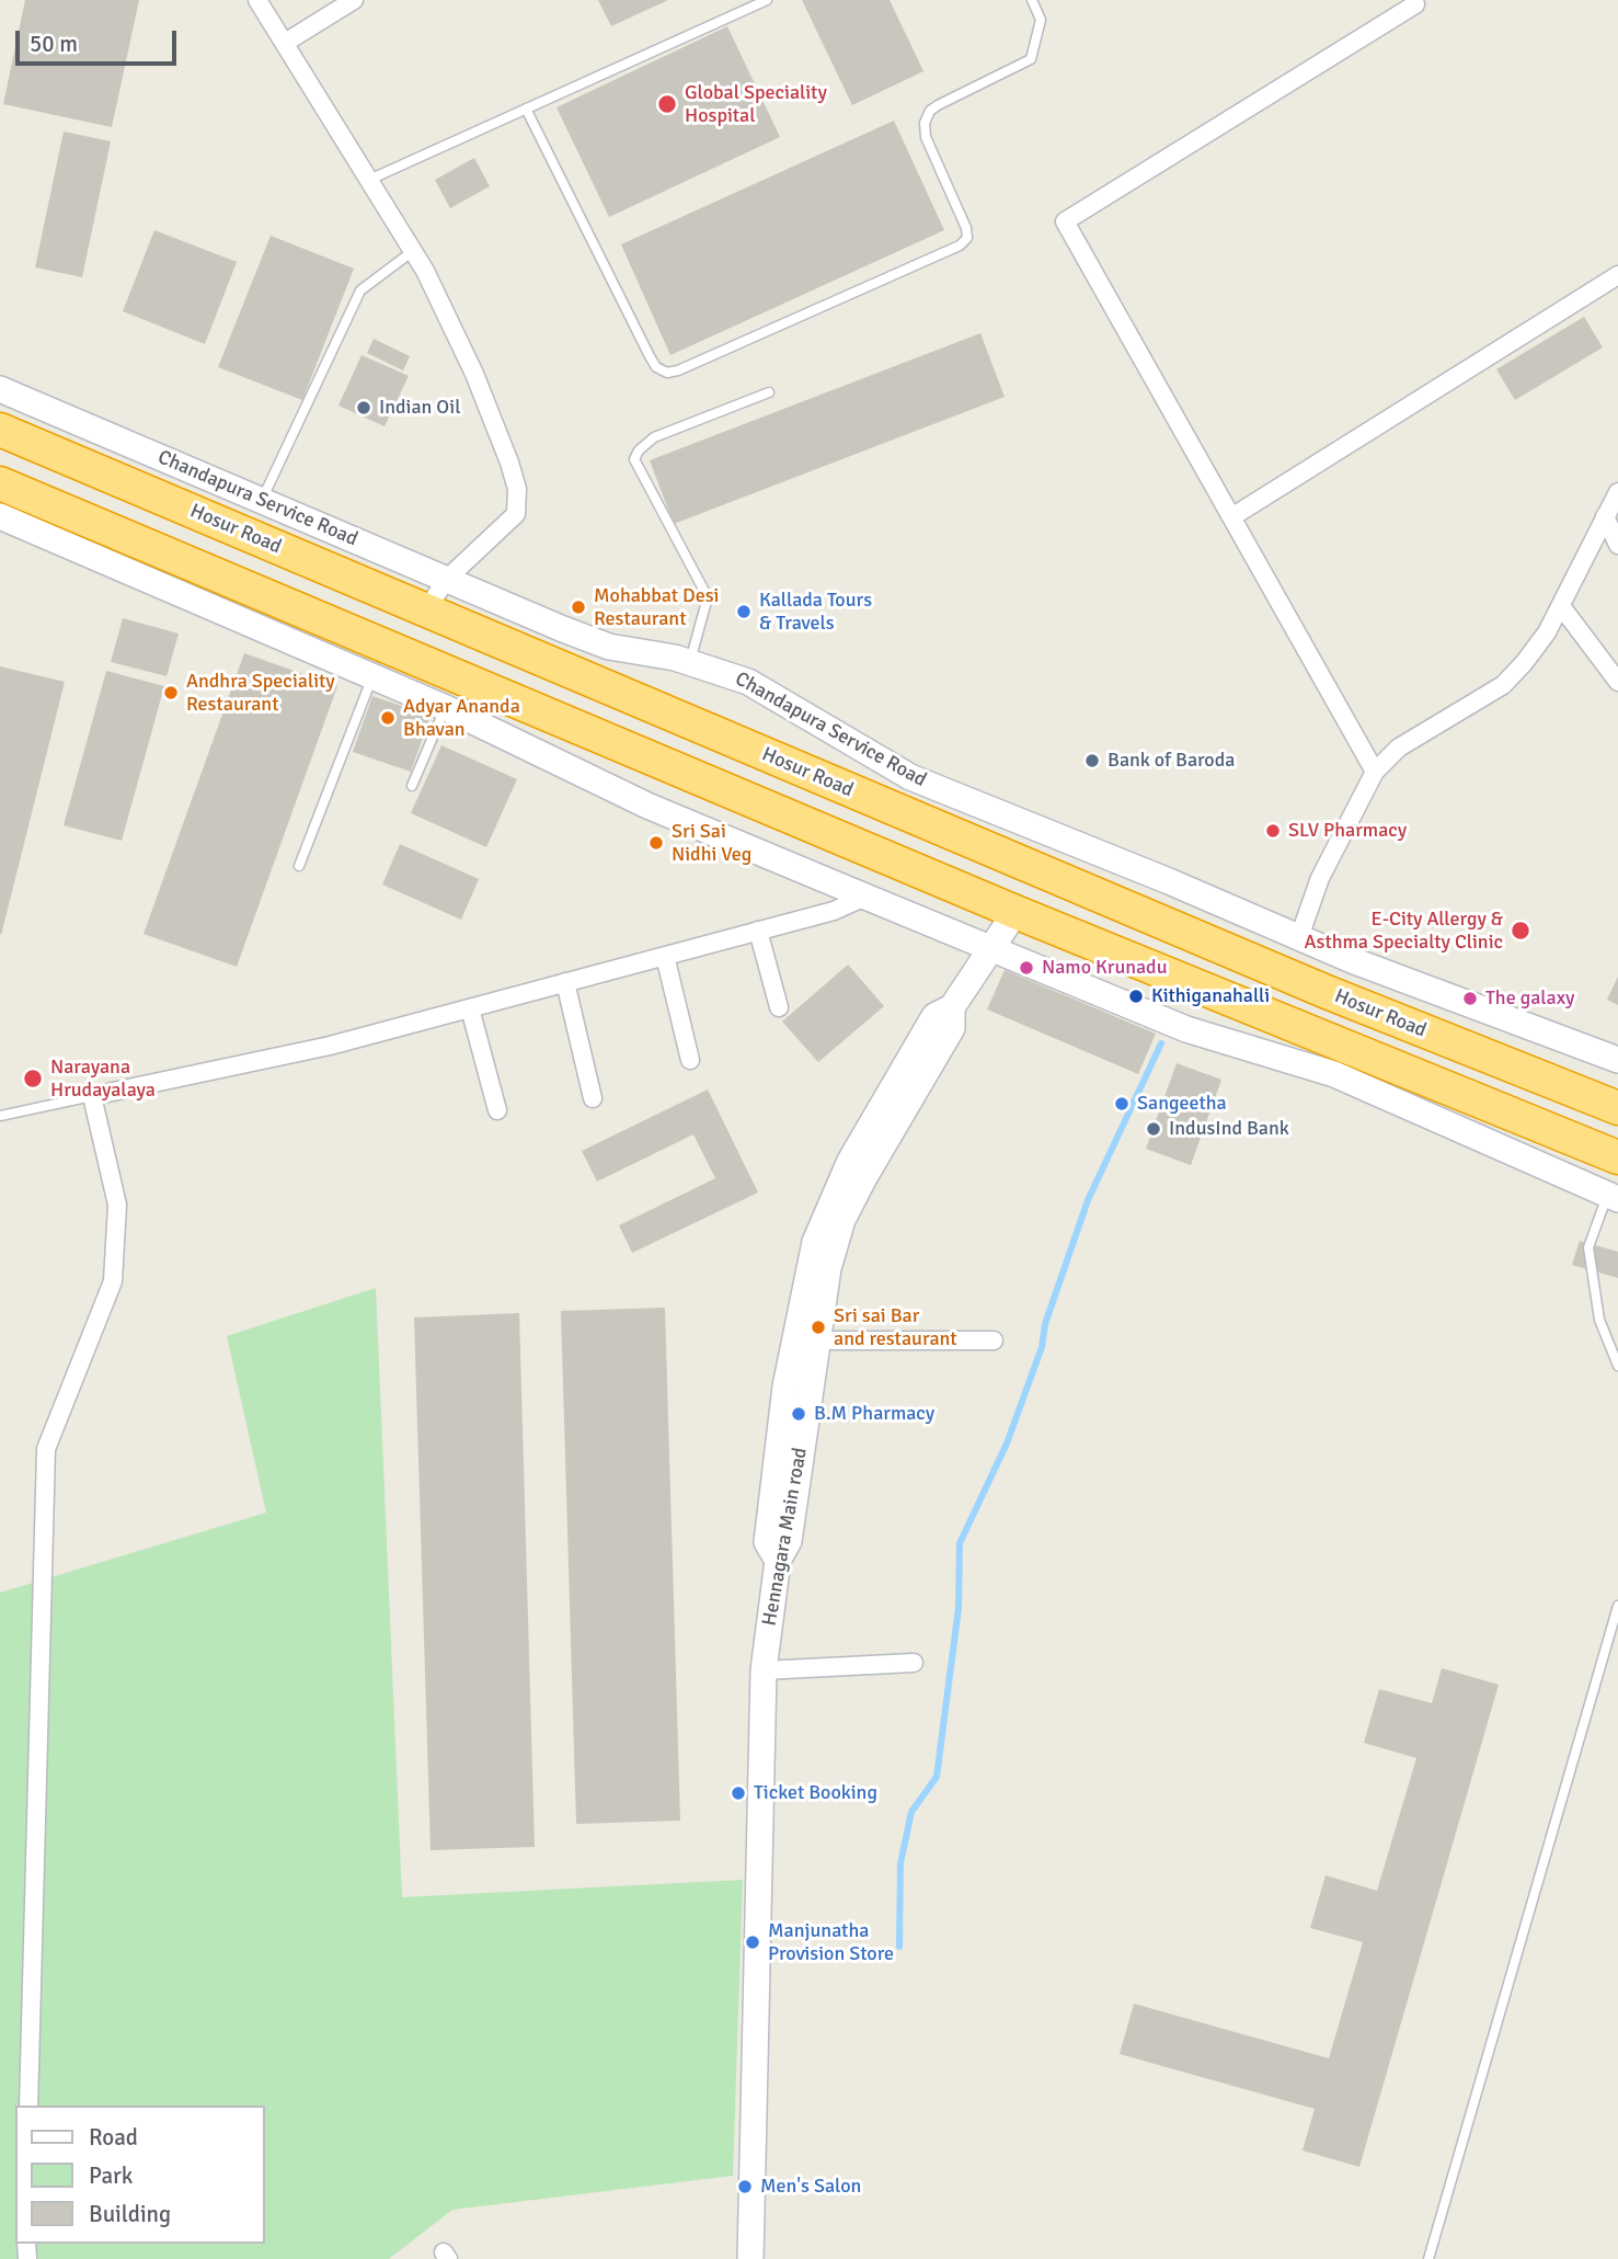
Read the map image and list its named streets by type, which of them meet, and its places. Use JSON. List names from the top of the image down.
{
  "streets": {
    "highway": ["Hosur Road"],
    "street": ["Chandapura Service Road", "Hennagara Main road"]
  },
  "places": [
    "Global Speciality Hospital",
    "Indian Oil",
    "Mohabbat Desi Restaurant",
    "Kallada Tours & Travels",
    "Andhra Speciality Restaurant",
    "Adyar Ananda Bhavan",
    "Bank of Baroda",
    "SLV Pharmacy",
    "Sri Sai Nidhi Veg",
    "E-City Allergy & Asthma Specialty Clinic",
    "Namo Krunadu",
    "Kithiganahalli",
    "The galaxy",
    "Narayana Hrudayalaya",
    "Sangeetha",
    "IndusInd Bank",
    "Sri sai Bar and restaurant",
    "B.M Pharmacy",
    "Ticket Booking",
    "Manjunatha Provision Store",
    "Men's Salon"
  ],
  "legend": ["Road", "Park", "Building"],
  "scale_bar": "50 m"
}
